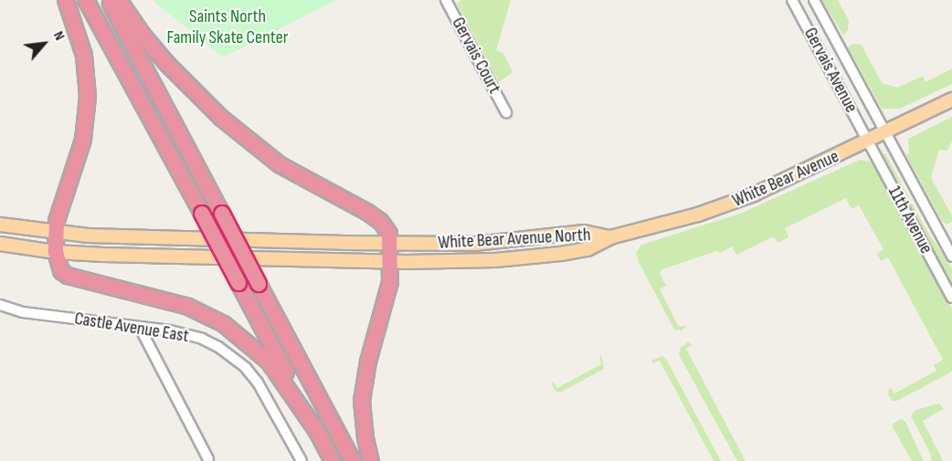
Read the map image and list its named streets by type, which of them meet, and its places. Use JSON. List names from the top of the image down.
{
  "streets": {
    "main road": ["White Bear Avenue", "White Bear Avenue North"],
    "street": [
      "Gervais Court",
      "Gervais Avenue",
      "11th Avenue",
      "Castle Avenue East"
    ]
  },
  "crossings": [
    ["Gervais Avenue", "White Bear Avenue"],
    ["Gervais Avenue", "11th Avenue"],
    ["White Bear Avenue", "11th Avenue"],
    ["White Bear Avenue", "White Bear Avenue North"]
  ],
  "parks": ["Saints North Family Skate Center"],
  "north": "top right"
}
